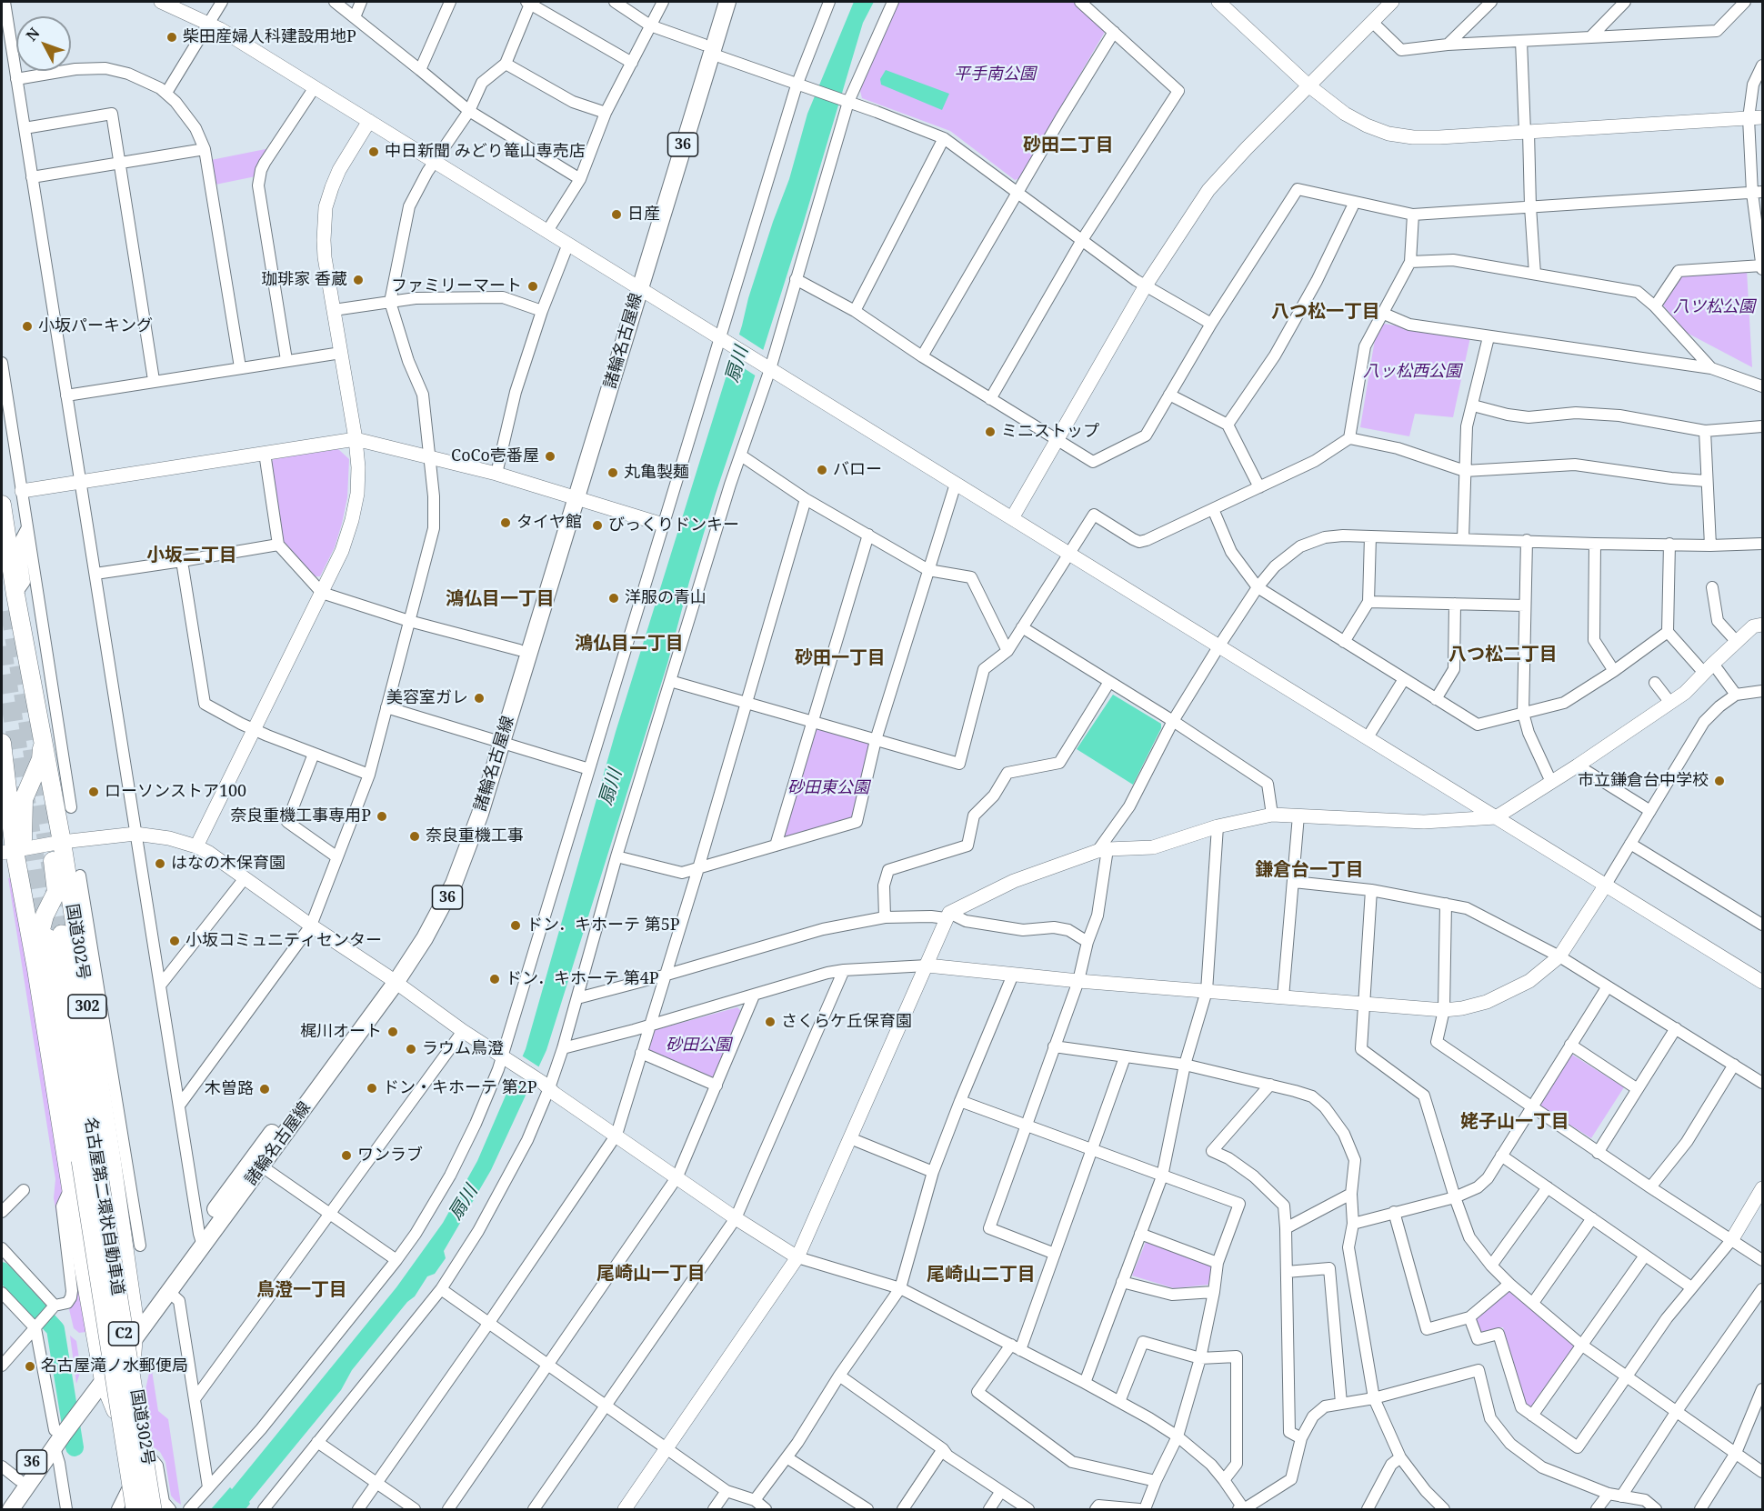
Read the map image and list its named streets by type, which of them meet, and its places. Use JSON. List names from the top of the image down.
{
  "streets": {
    "highway": [
      "国道302号",
      "302",
      "名古屋第二環状自動車道",
      "C2"
    ],
    "main road": ["36", "諸輪名古屋線"]
  },
  "crossings": [
    ["諸輪名古屋線", "国道302号"],
    ["国道302号", "名古屋第二環状自動車道"]
  ],
  "districts": [
    "砂田二丁目",
    "八つ松一丁目",
    "小坂二丁目",
    "鴻仏目一丁目",
    "鴻仏目二丁目",
    "八つ松二丁目",
    "砂田一丁目",
    "鎌倉台一丁目",
    "姥子山一丁目",
    "尾崎山一丁目",
    "尾崎山二丁目",
    "鳥澄一丁目"
  ],
  "water": ["扇川"],
  "parks": [
    "平手南公園",
    "八ツ松公園",
    "八ッ松西公園",
    "砂田東公園",
    "砂田公園"
  ],
  "places": [
    "柴田産婦人科建設用地P",
    "中日新聞 みどり篭山専売店",
    "日産",
    "珈琲家 香蔵",
    "ファミリーマート",
    "小坂パーキング",
    "ミニストップ",
    "CoCo壱番屋",
    "バロー",
    "丸亀製麺",
    "タイヤ館",
    "びっくりドンキー",
    "洋服の青山",
    "美容室ガレ",
    "市立鎌倉台中学校",
    "ローソンストア100",
    "奈良重機工事専用P",
    "奈良重機工事",
    "はなの木保育園",
    "ドン．キホーテ 第5P",
    "小坂コミュニティセンター",
    "ドン．キホーテ 第4P",
    "さくらケ丘保育園",
    "梶川オート",
    "ラウム鳥澄",
    "ドン・キホーテ 第2P",
    "木曽路",
    "ワンラブ",
    "名古屋滝ノ水郵便局"
  ],
  "north": "top left"
}
